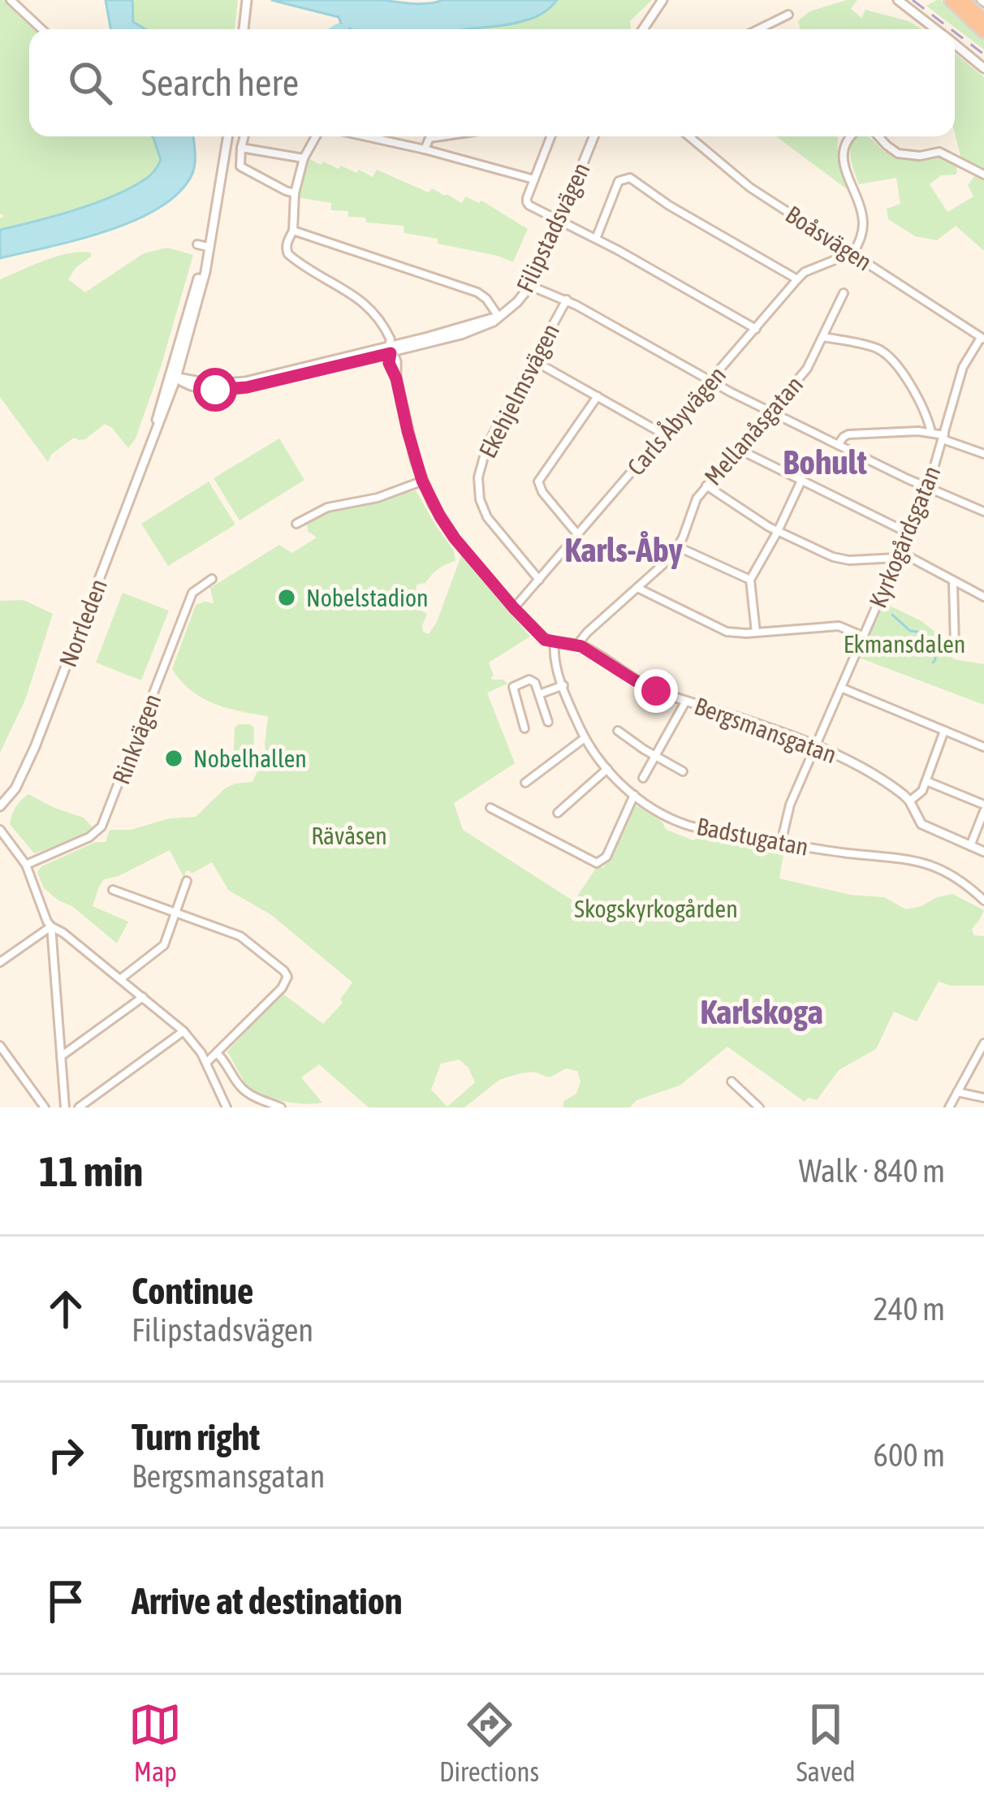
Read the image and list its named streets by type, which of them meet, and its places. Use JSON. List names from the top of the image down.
{
  "streets": {
    "street": [
      "Filipstadsvägen",
      "Boåsvägen",
      "Ekehjelmsvägen",
      "Carls Åbyvägen",
      "Mellanåsgatan",
      "Kyrkogårdsgatan",
      "Norrleden",
      "Bergsmansgatan",
      "Rinkvägen",
      "Badstugatan"
    ]
  },
  "crossings": [
    ["Filipstadsvägen", "Norrleden"],
    ["Boåsvägen", "Carls Åbyvägen"],
    ["Boåsvägen", "Kyrkogårdsgatan"],
    ["Ekehjelmsvägen", "Carls Åbyvägen"],
    ["Mellanåsgatan", "Bergsmansgatan"],
    ["Kyrkogårdsgatan", "Bergsmansgatan"],
    ["Kyrkogårdsgatan", "Badstugatan"],
    ["Bergsmansgatan", "Badstugatan"]
  ],
  "districts": ["Bohult", "Karls-Åby", "Karlskoga"],
  "parks": ["Ekmansdalen", "Rävåsen", "Skogskyrkogården"],
  "places": ["Nobelstadion", "Nobelhallen"],
  "page": {
    "search": "Search here",
    "heading": ["11 min", "Walk · 840 m"],
    "list": [
      ["Continue", "Filipstadsvägen", "240 m"],
      ["Turn right", "Bergsmansgatan", "600 m"],
      "Arrive at destination"
    ],
    "nav": ["Map", "Directions", "Saved"]
  }
}
